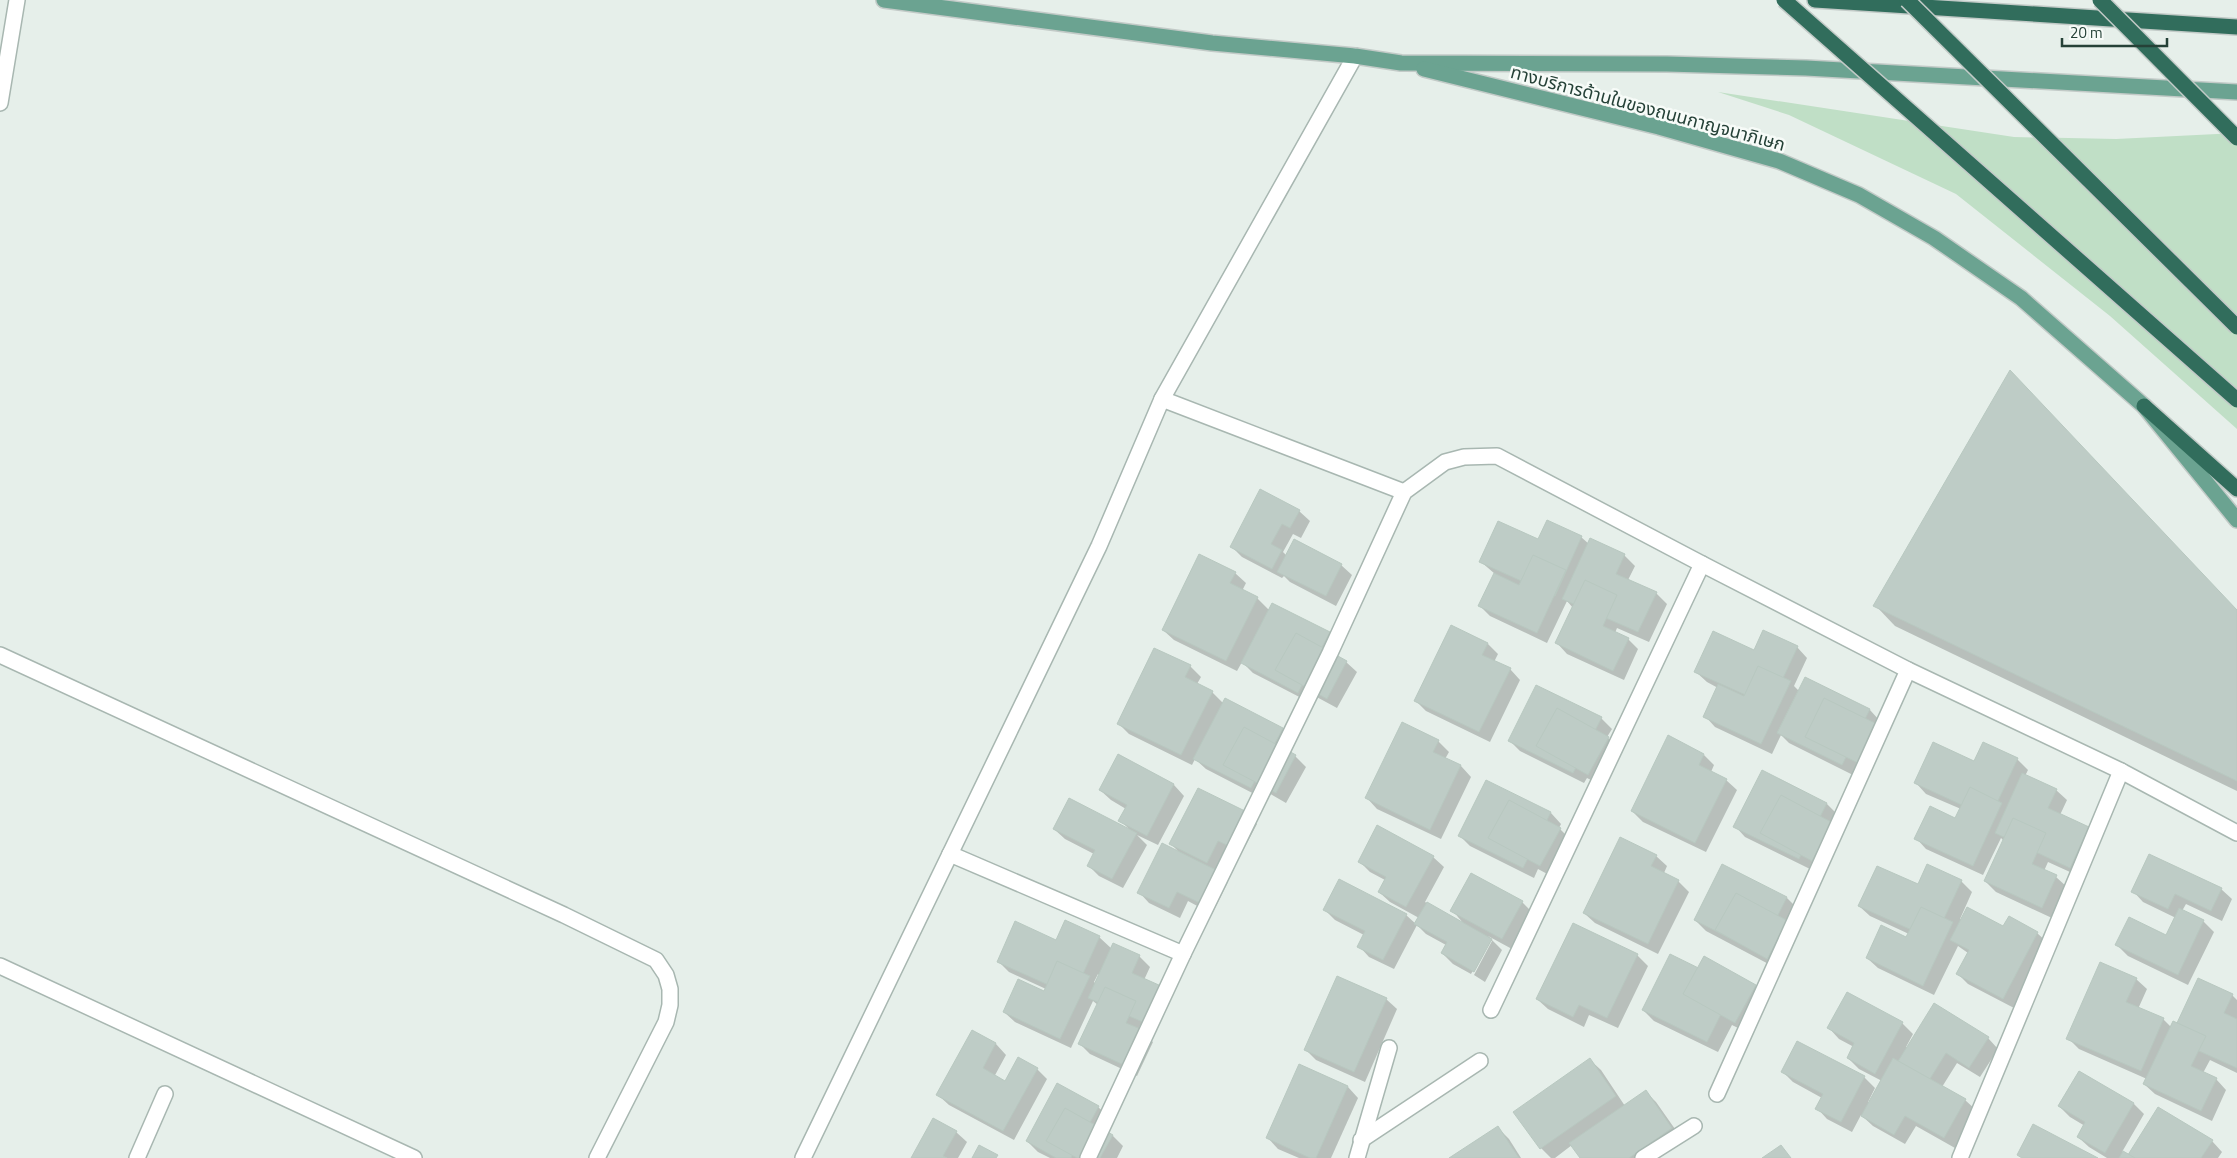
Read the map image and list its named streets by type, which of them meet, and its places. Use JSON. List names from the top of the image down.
{
  "streets": {
    "main road": ["ทางบริการด้านในของถนนกาญจนาภิเษก"]
  },
  "scale_bar": "20 m"
}
